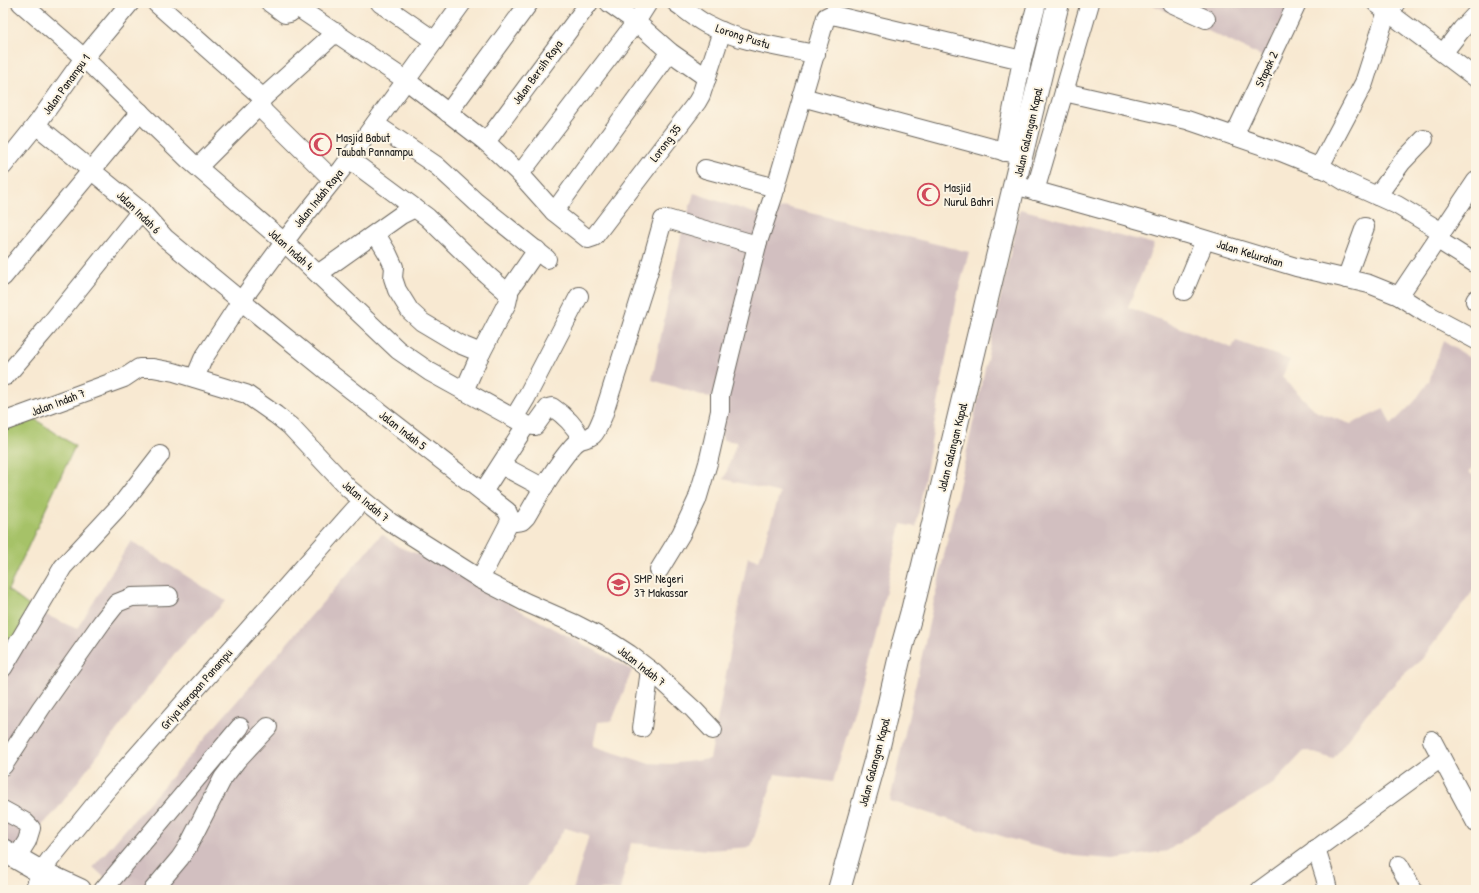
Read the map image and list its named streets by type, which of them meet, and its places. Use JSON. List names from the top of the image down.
{
  "streets": {
    "main road": ["Jalan Galangan Kapal"],
    "street": [
      "Lorong Pustu",
      "Stapak 2",
      "Jalan Bersih Raya",
      "Jalan Panampu 1",
      "Lorong 35",
      "Jalan Indah Raya",
      "Jalan Indah 6",
      "Jalan Indah 4",
      "Jalan Kelurahan",
      "Jalan Indah 7",
      "Jalan Indah 5",
      "Griya Harapan Panampu"
    ]
  },
  "crossings": [
    ["Lorong Pustu", "Lorong 35"],
    ["Jalan Panampu 1", "Jalan Indah 6"],
    ["Jalan Panampu 1", "Jalan Indah 4"],
    ["Jalan Galangan Kapal", "Jalan Kelurahan"],
    ["Jalan Indah Raya", "Jalan Indah 6"],
    ["Jalan Indah Raya", "Jalan Indah 4"],
    ["Jalan Indah Raya", "Jalan Indah 7"],
    ["Jalan Indah Raya", "Jalan Indah 5"],
    ["Jalan Indah 6", "Jalan Indah 5"]
  ],
  "places": {
    "mosque": ["Masjid Babut Taubah Pannampu", "Masjid Nurul Bahri"],
    "school or university": ["SMP Negeri 37 Makassar"]
  }
}
